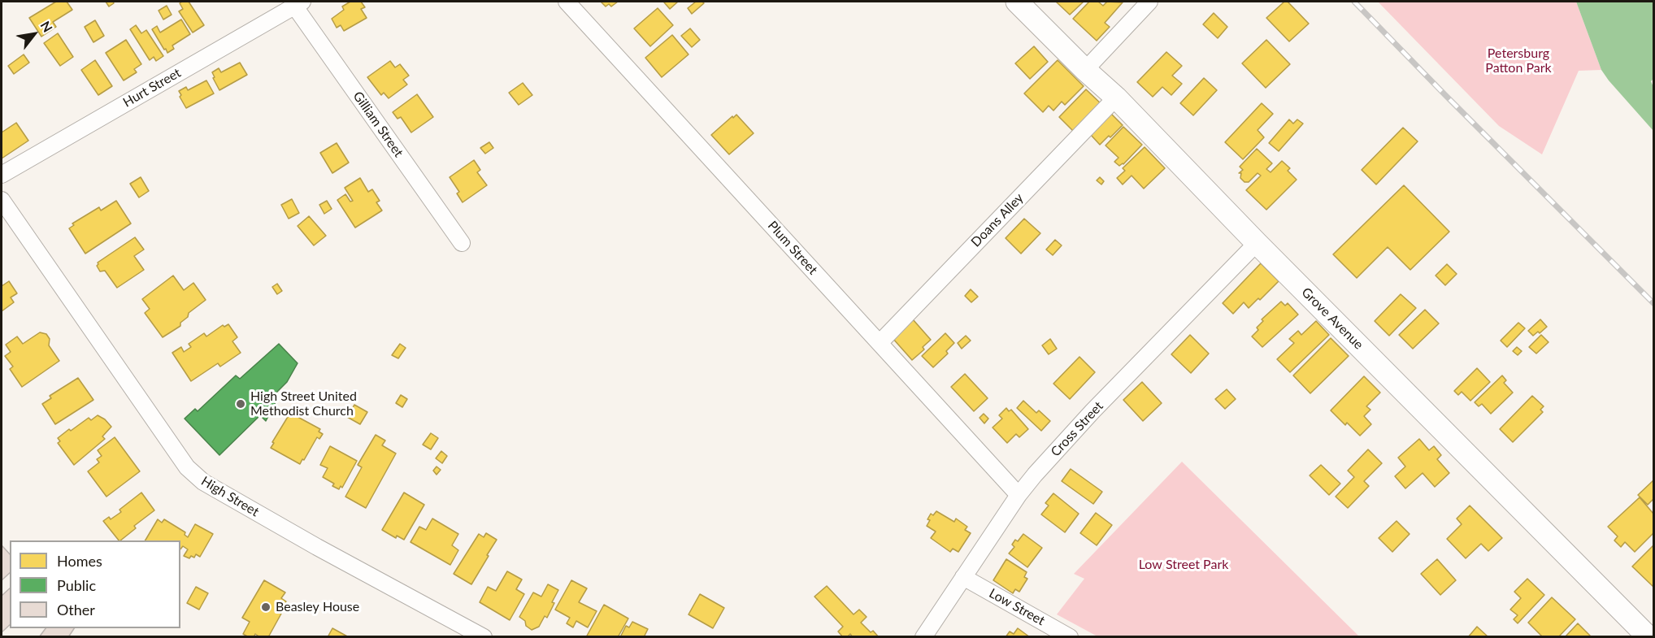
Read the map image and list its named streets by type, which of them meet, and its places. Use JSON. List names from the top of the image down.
{
  "streets": {
    "main road": ["Grove Avenue"],
    "street": [
      "Hurt Street",
      "Gilliam Street",
      "Doans Alley",
      "Plum Street",
      "Cross Street",
      "High Street",
      "Low Street"
    ]
  },
  "crossings": [
    ["Hurt Street", "Gilliam Street"],
    ["Doans Alley", "Plum Street"],
    ["Doans Alley", "Grove Avenue"],
    ["Plum Street", "Cross Street"],
    ["Grove Avenue", "Cross Street"],
    ["Cross Street", "Low Street"]
  ],
  "parks": ["Petersburg Patton Park", "Low Street Park"],
  "places": ["High Street United Methodist Church", "Beasley House"],
  "legend": ["Homes", "Public", "Other"],
  "north": "top right"
}
